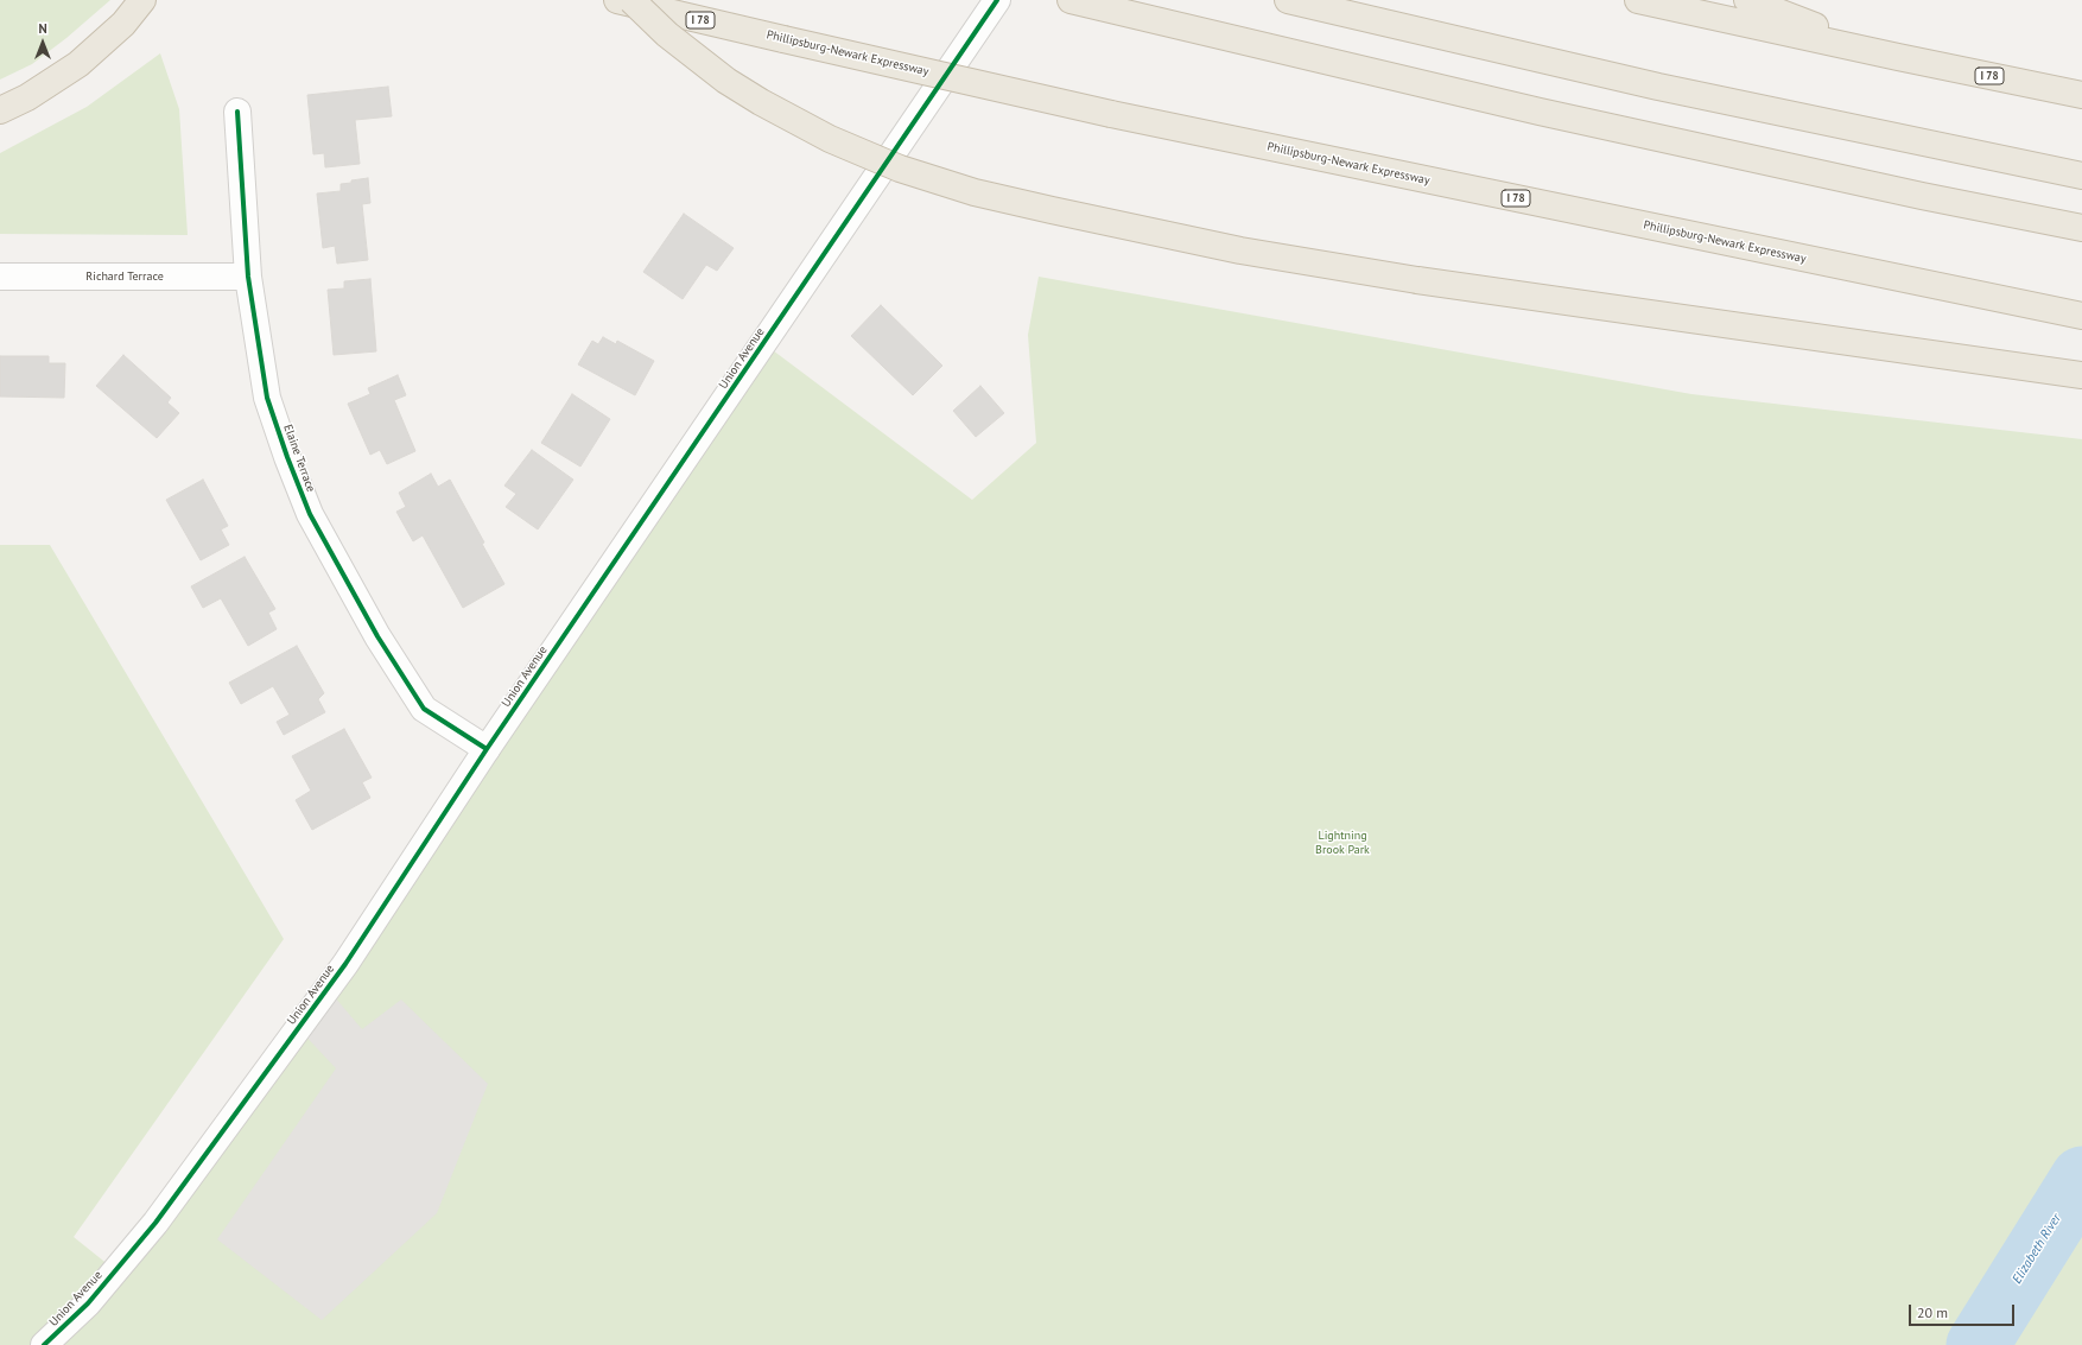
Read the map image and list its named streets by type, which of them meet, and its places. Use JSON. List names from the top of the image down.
{
  "streets": {
    "highway": ["I 78", "Phillipsburg-Newark Expressway"],
    "street": ["Richard Terrace", "Union Avenue", "Elaine Terrace"]
  },
  "crossings": [
    ["Richard Terrace", "Elaine Terrace"],
    ["Union Avenue", "Elaine Terrace"]
  ],
  "water": ["Elizabeth River"],
  "parks": ["Lightning Brook Park"],
  "scale_bar": "20 m",
  "north": "top"
}
